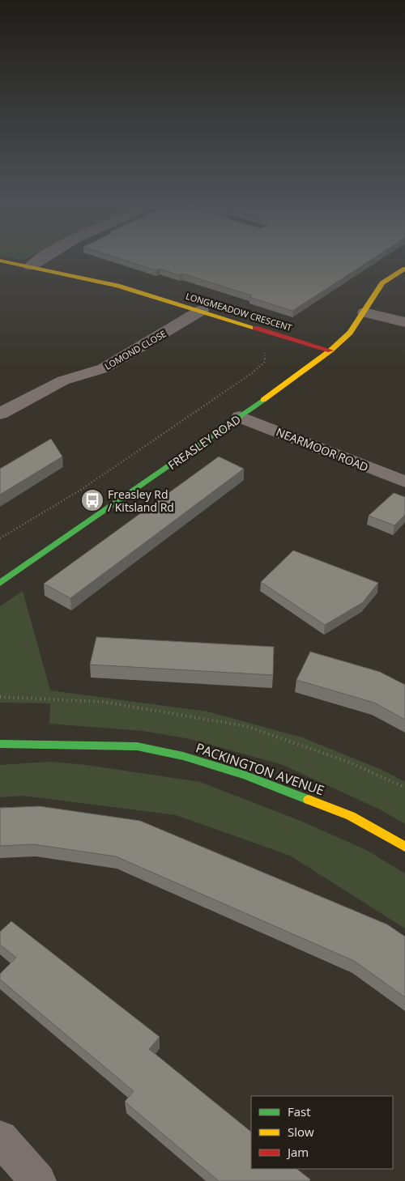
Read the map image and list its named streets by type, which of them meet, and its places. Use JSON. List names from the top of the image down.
{
  "streets": {
    "street": [
      "LONGMEADOW CRESCENT",
      "LOMOND CLOSE",
      "FREASLEY ROAD",
      "NEARMOOR ROAD",
      "PACKINGTON AVENUE"
    ]
  },
  "crossings": [
    ["LONGMEADOW CRESCENT", "LOMOND CLOSE"],
    ["LONGMEADOW CRESCENT", "FREASLEY ROAD"],
    ["FREASLEY ROAD", "NEARMOOR ROAD"]
  ],
  "places": {
    "bus stop": ["Freasley Rd / Kitsland Rd"]
  },
  "legend": ["Fast", "Slow", "Jam"]
}
